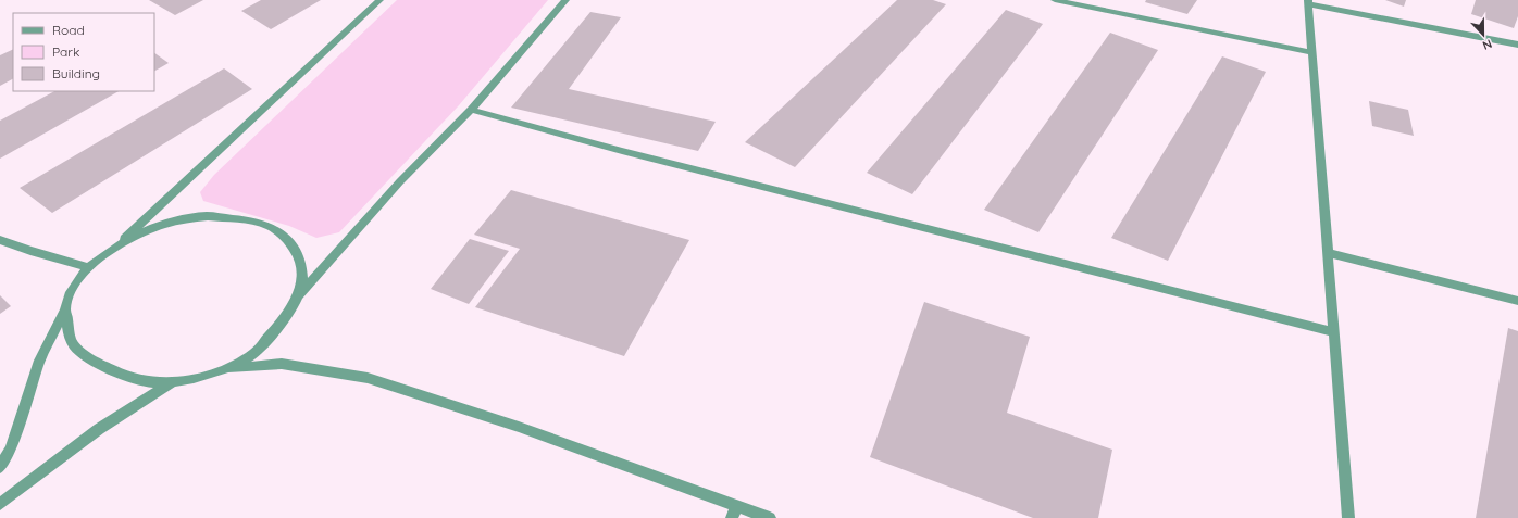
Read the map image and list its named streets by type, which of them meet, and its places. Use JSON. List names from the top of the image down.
{
  "legend": ["Road", "Park", "Building"],
  "north": "bottom"
}
